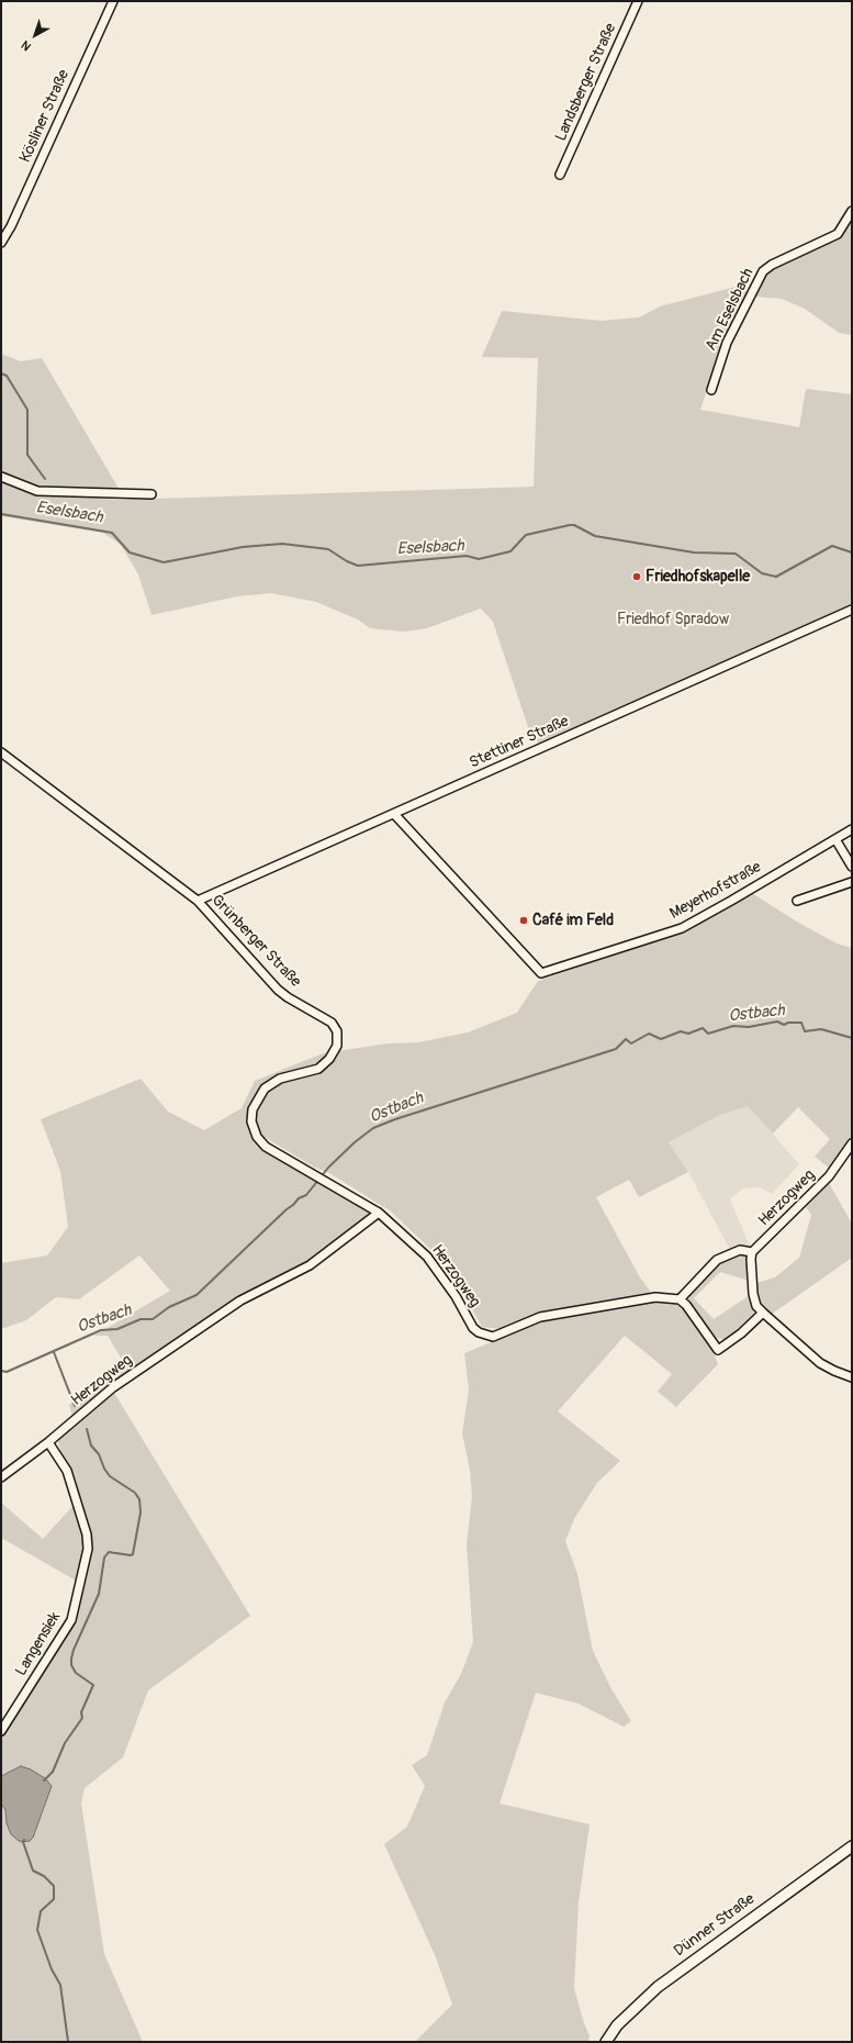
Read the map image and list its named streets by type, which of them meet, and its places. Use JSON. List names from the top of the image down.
{
  "streets": {
    "street": [
      "Landsberger Straße",
      "Kösliner Straße",
      "Am Eselsbach",
      "Stettiner Straße",
      "Meyerhofstraße",
      "Grünberger Straße",
      "Herzogweg",
      "Langensiek",
      "Dünner Straße"
    ]
  },
  "crossings": [
    ["Stettiner Straße", "Meyerhofstraße"],
    ["Stettiner Straße", "Grünberger Straße"],
    ["Grünberger Straße", "Herzogweg"],
    ["Herzogweg", "Langensiek"]
  ],
  "water": ["Eselsbach", "Ostbach"],
  "parks": ["Friedhof Spradow"],
  "places": ["Friedhofskapelle", "Café im Feld"],
  "north": "bottom left"
}
